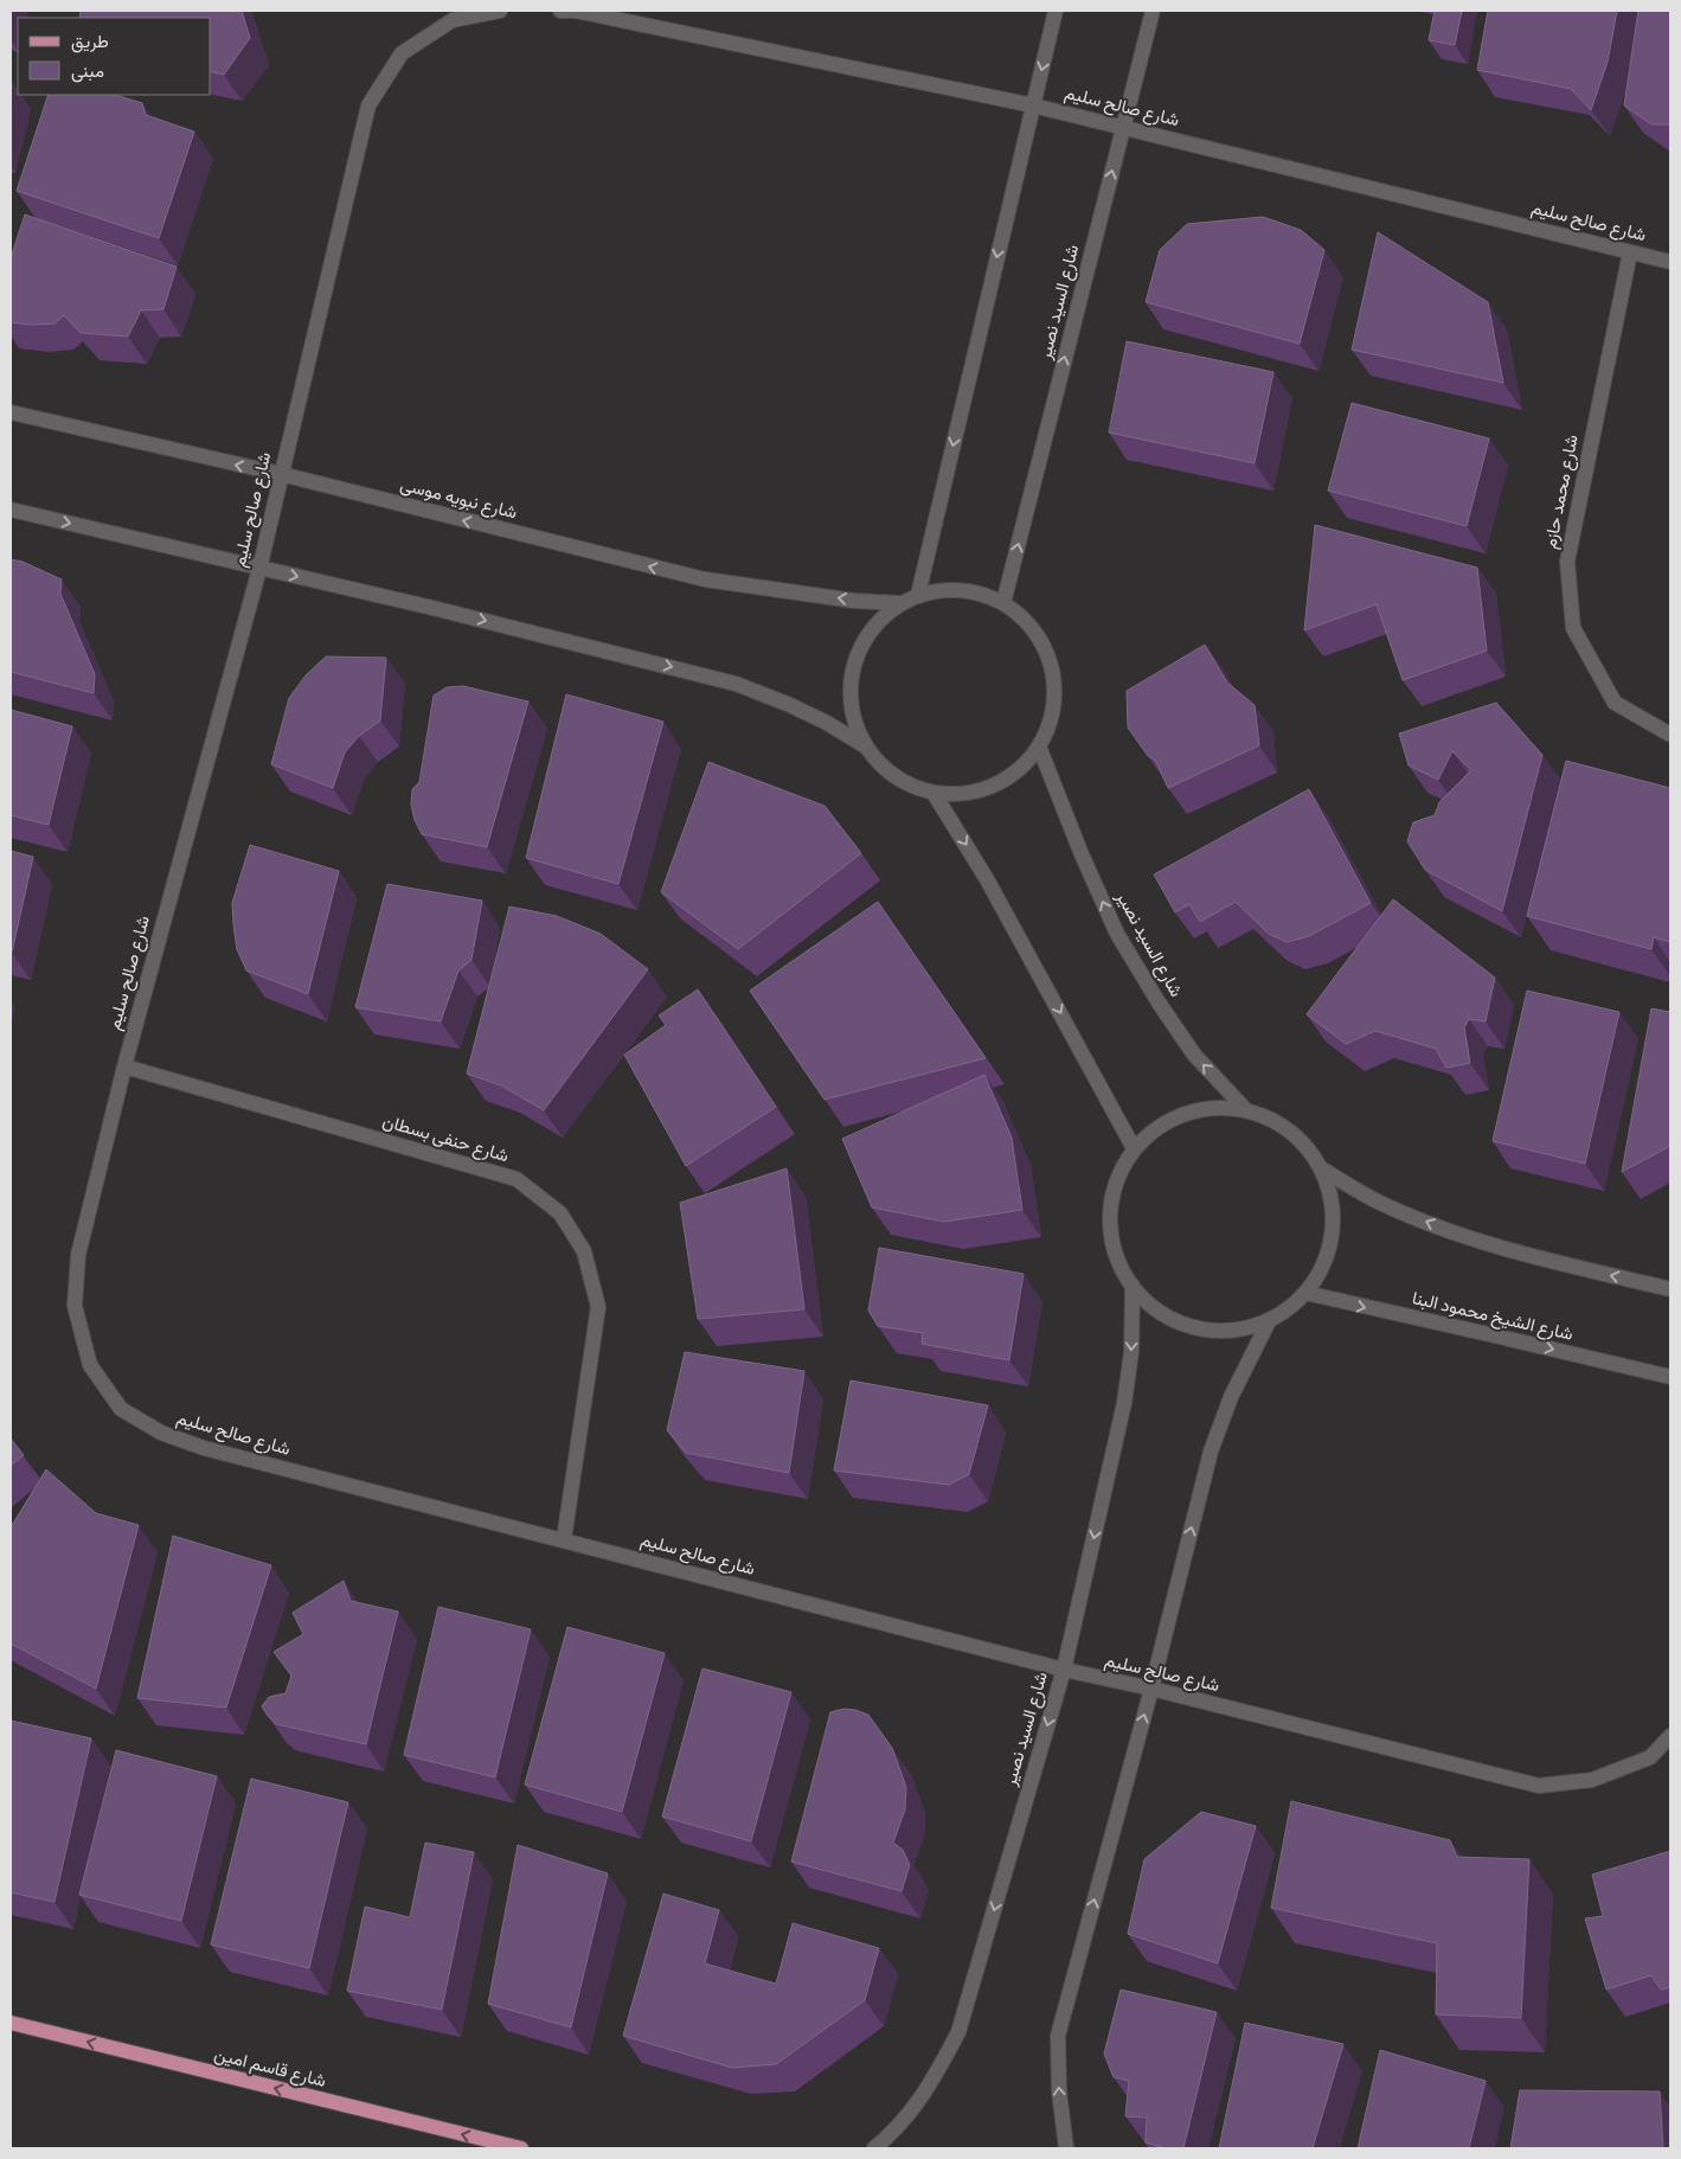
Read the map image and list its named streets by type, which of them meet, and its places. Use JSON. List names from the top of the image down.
{
  "streets": {
    "main road": ["شارع قاسم امين"],
    "street": [
      "شارع صالح سليم",
      "شارع السيد نصير",
      "شارع محمد حازم",
      "شارع نبويه موسى",
      "شارع حنفى بسطان",
      "شارع الشيخ محمود البنا"
    ]
  },
  "crossings": [
    ["شارع صالح سليم", "شارع السيد نصير"],
    ["شارع صالح سليم", "شارع محمد حازم"],
    ["شارع صالح سليم", "شارع نبويه موسى"],
    ["شارع صالح سليم", "شارع حنفى بسطان"],
    ["شارع السيد نصير", "شارع نبويه موسى"]
  ],
  "one_way": ["شارع قاسم امين"],
  "legend": ["طريق", "مبنى"]
}
